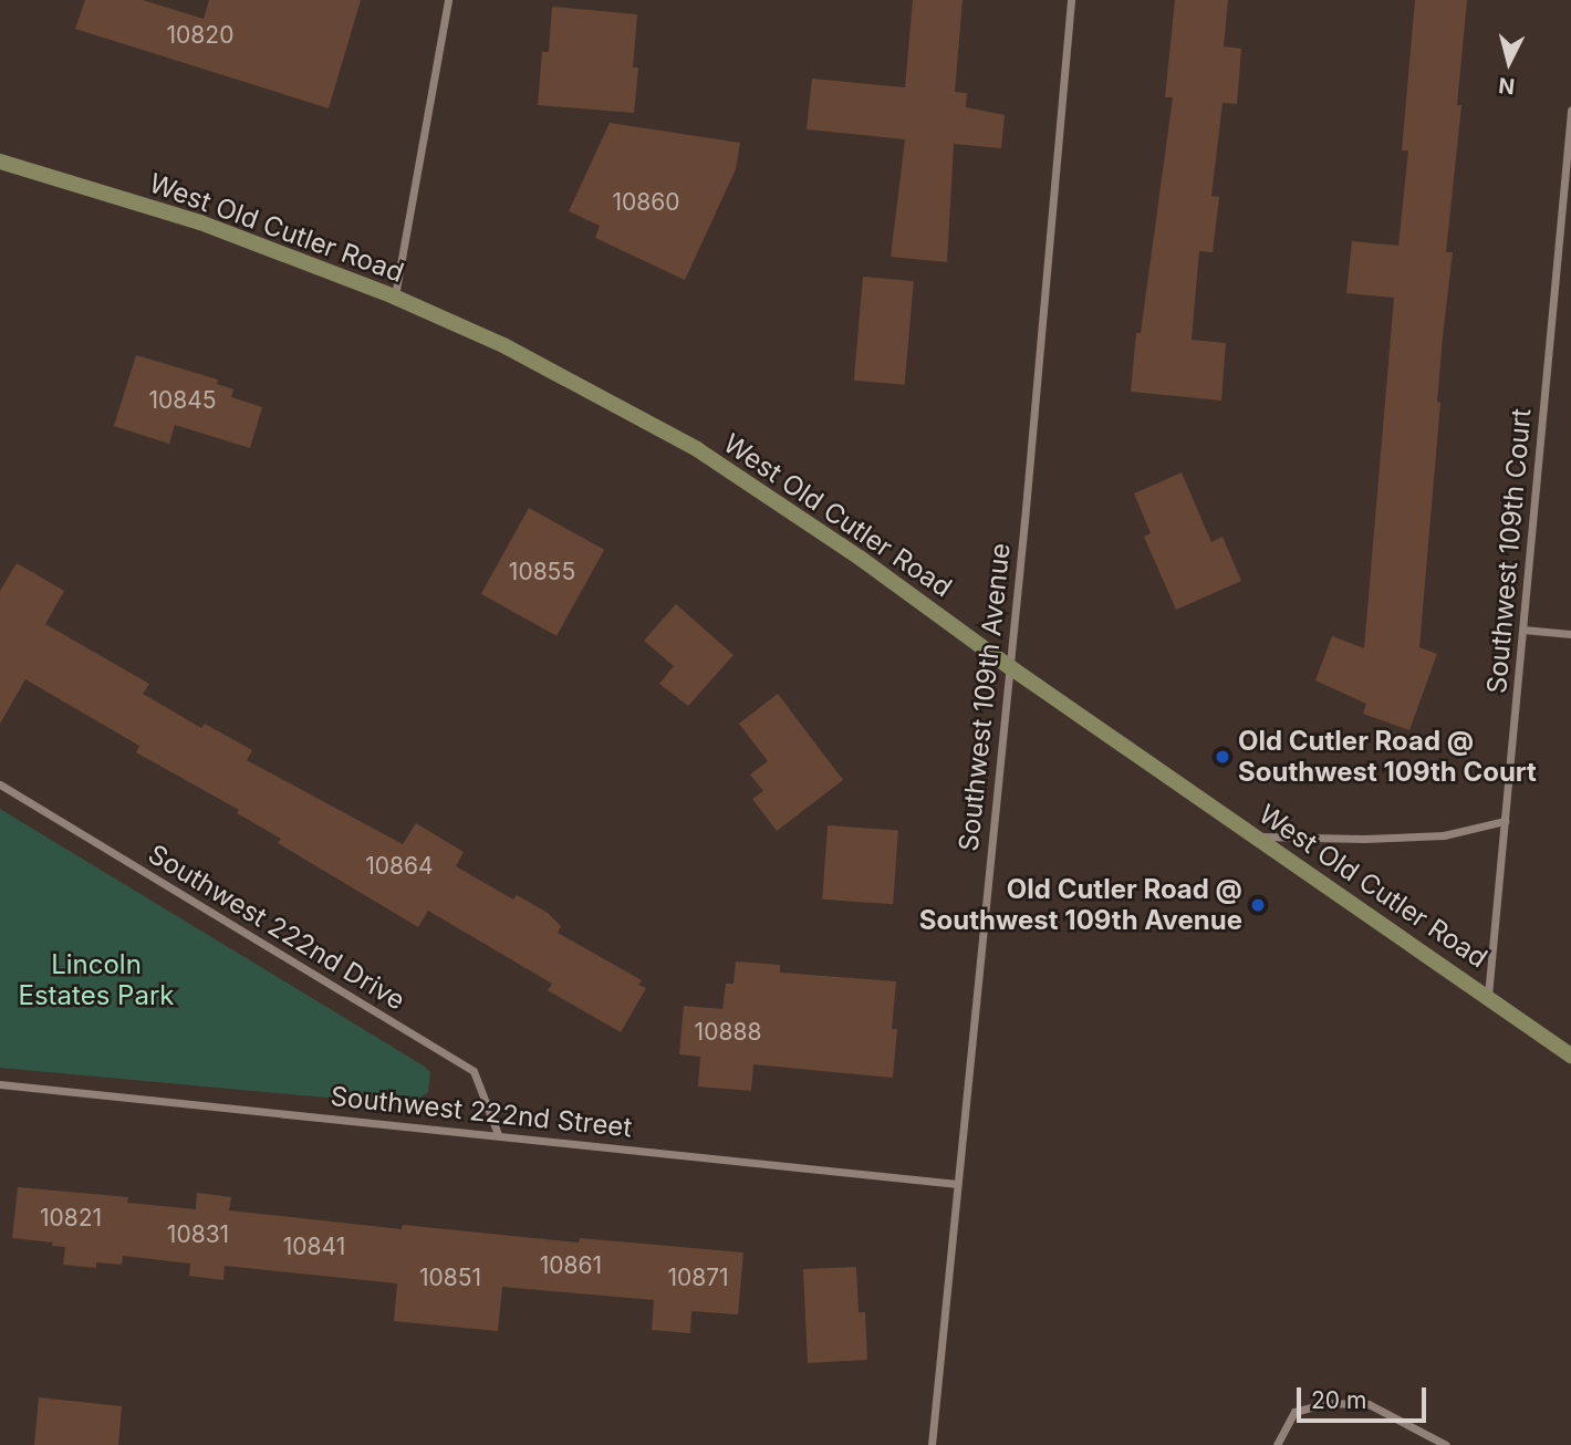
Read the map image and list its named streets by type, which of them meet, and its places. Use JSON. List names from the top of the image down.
{
  "streets": {
    "street": [
      "West Old Cutler Road",
      "Southwest 109th Court",
      "Southwest 109th Avenue",
      "Southwest 222nd Drive",
      "Southwest 222nd Street"
    ]
  },
  "crossings": [
    ["West Old Cutler Road", "Southwest 109th Court"],
    ["West Old Cutler Road", "Southwest 109th Avenue"],
    ["Southwest 109th Avenue", "Southwest 222nd Street"],
    ["Southwest 222nd Drive", "Southwest 222nd Street"]
  ],
  "parks": ["Lincoln Estates Park"],
  "places": ["Old Cutler Road @ Southwest 109th Court", "Old Cutler Road @ Southwest 109th Avenue"],
  "house_numbers": [
    "10820",
    "10860",
    "10845",
    "10855",
    "10864",
    "10888",
    "10821",
    "10831",
    "10841",
    "10861",
    "10851",
    "10871"
  ],
  "scale_bar": "20 m",
  "north": "bottom"
}
